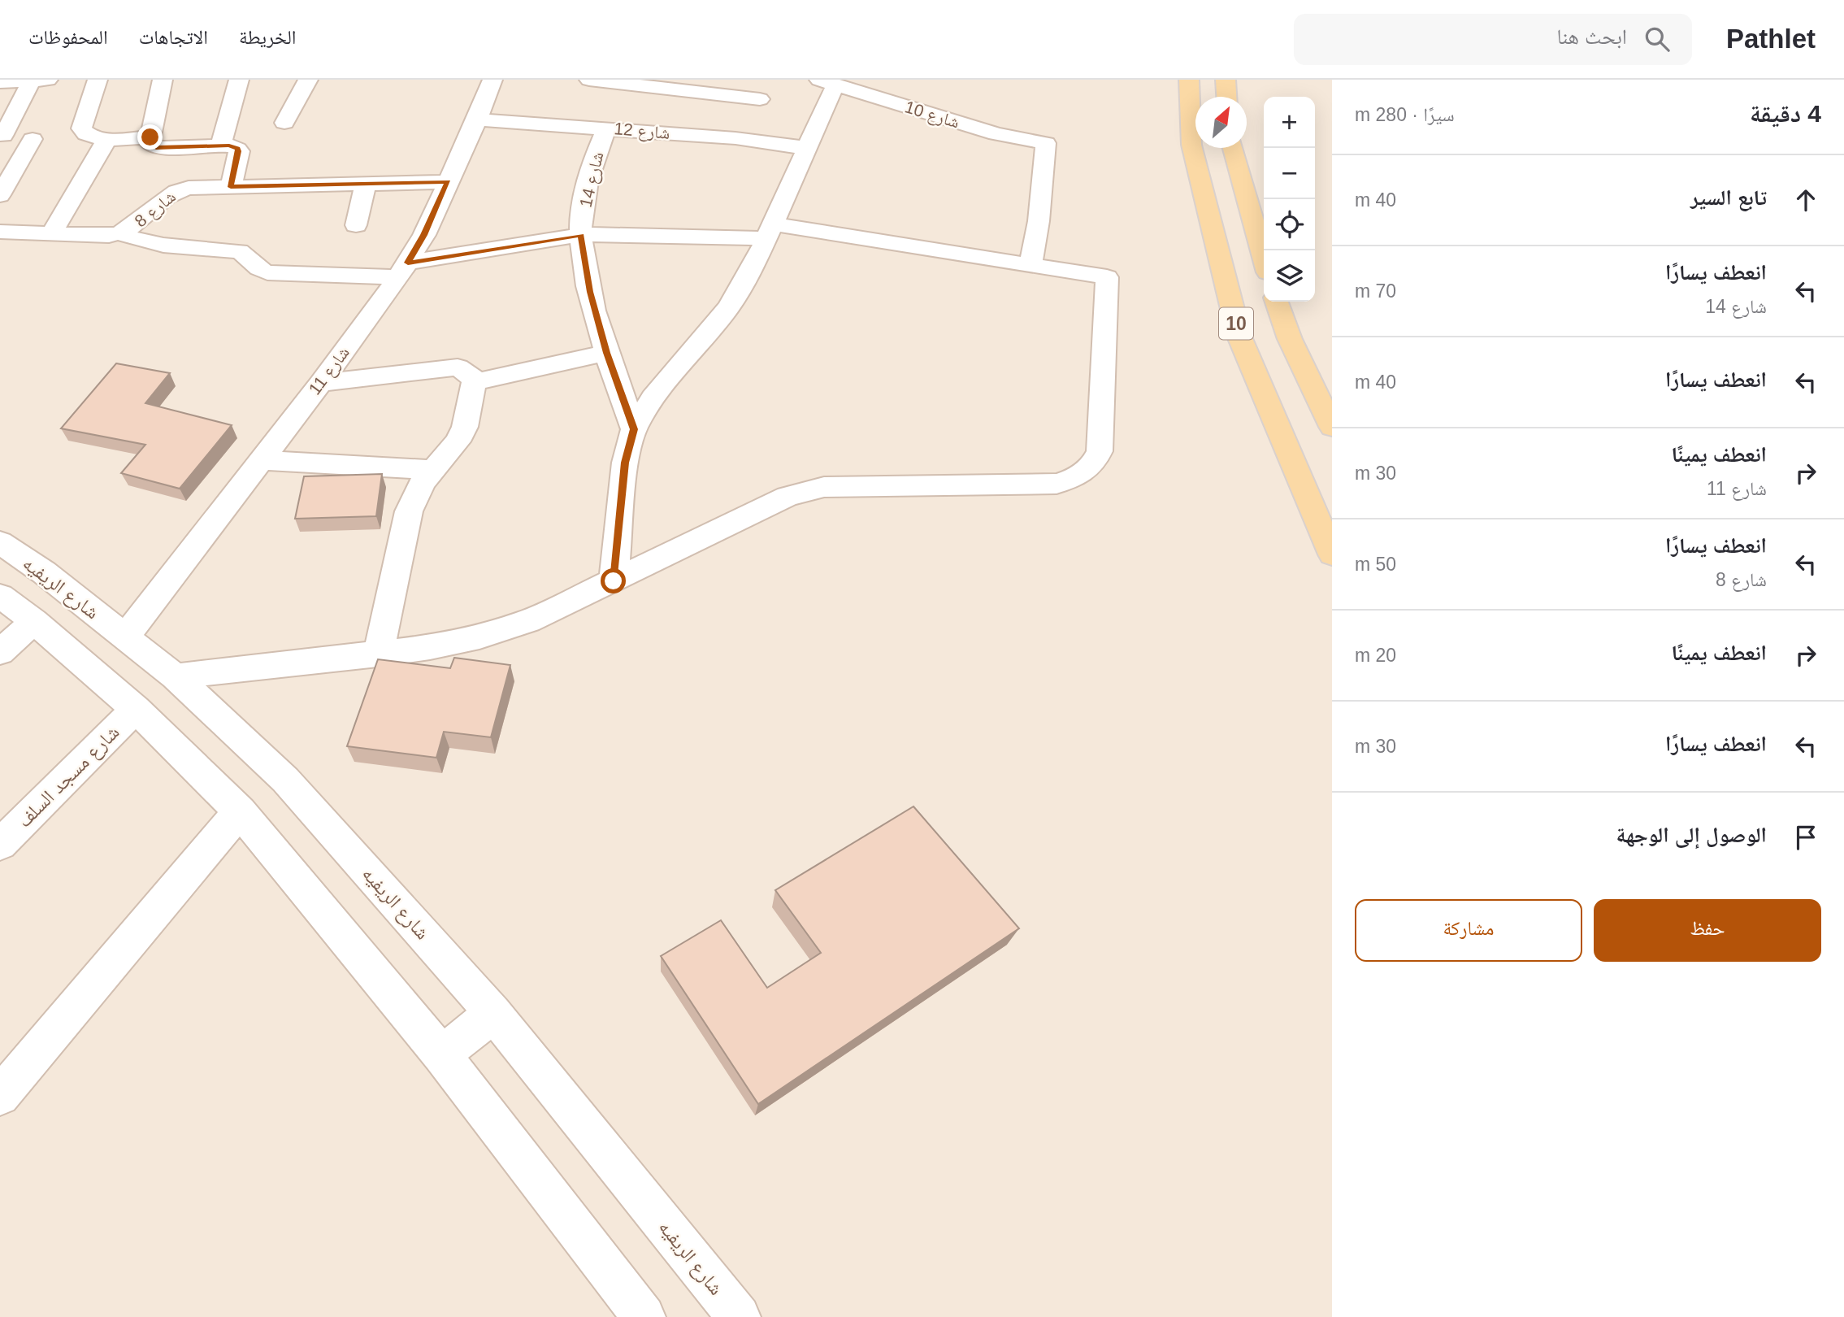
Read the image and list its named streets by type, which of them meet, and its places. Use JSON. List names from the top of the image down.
{
  "streets": {
    "main road": ["10"],
    "street": [
      "شارع 10",
      "شارع 12",
      "شارع 14",
      "شارع 8",
      "شارع 11",
      "شارع الريفيه",
      "شارع مسجد السلف"
    ]
  },
  "crossings": [
    ["شارع 12", "شارع 14"],
    ["شارع 12", "شارع 11"],
    ["شارع 8", "شارع 11"],
    ["شارع 11", "شارع الريفيه"]
  ],
  "north": "top right",
  "page": {
    "header": "Pathlet",
    "search": "ابحث هنا",
    "nav": ["الخريطة", "الاتجاهات", "المحفوظات"],
    "heading": ["4 دقيقة", "سيرًا · 280 m"],
    "map_buttons": ["+", "−"],
    "list": [
      ["تابع السير", "40 m"],
      ["انعطف يسارًا", "شارع 14", "70 m"],
      ["انعطف يسارًا", "40 m"],
      ["انعطف يمينًا", "شارع 11", "30 m"],
      ["انعطف يسارًا", "شارع 8", "50 m"],
      ["انعطف يمينًا", "20 m"],
      ["انعطف يسارًا", "30 m"],
      "الوصول إلى الوجهة"
    ],
    "buttons": ["حفظ", "مشاركة"]
  }
}
